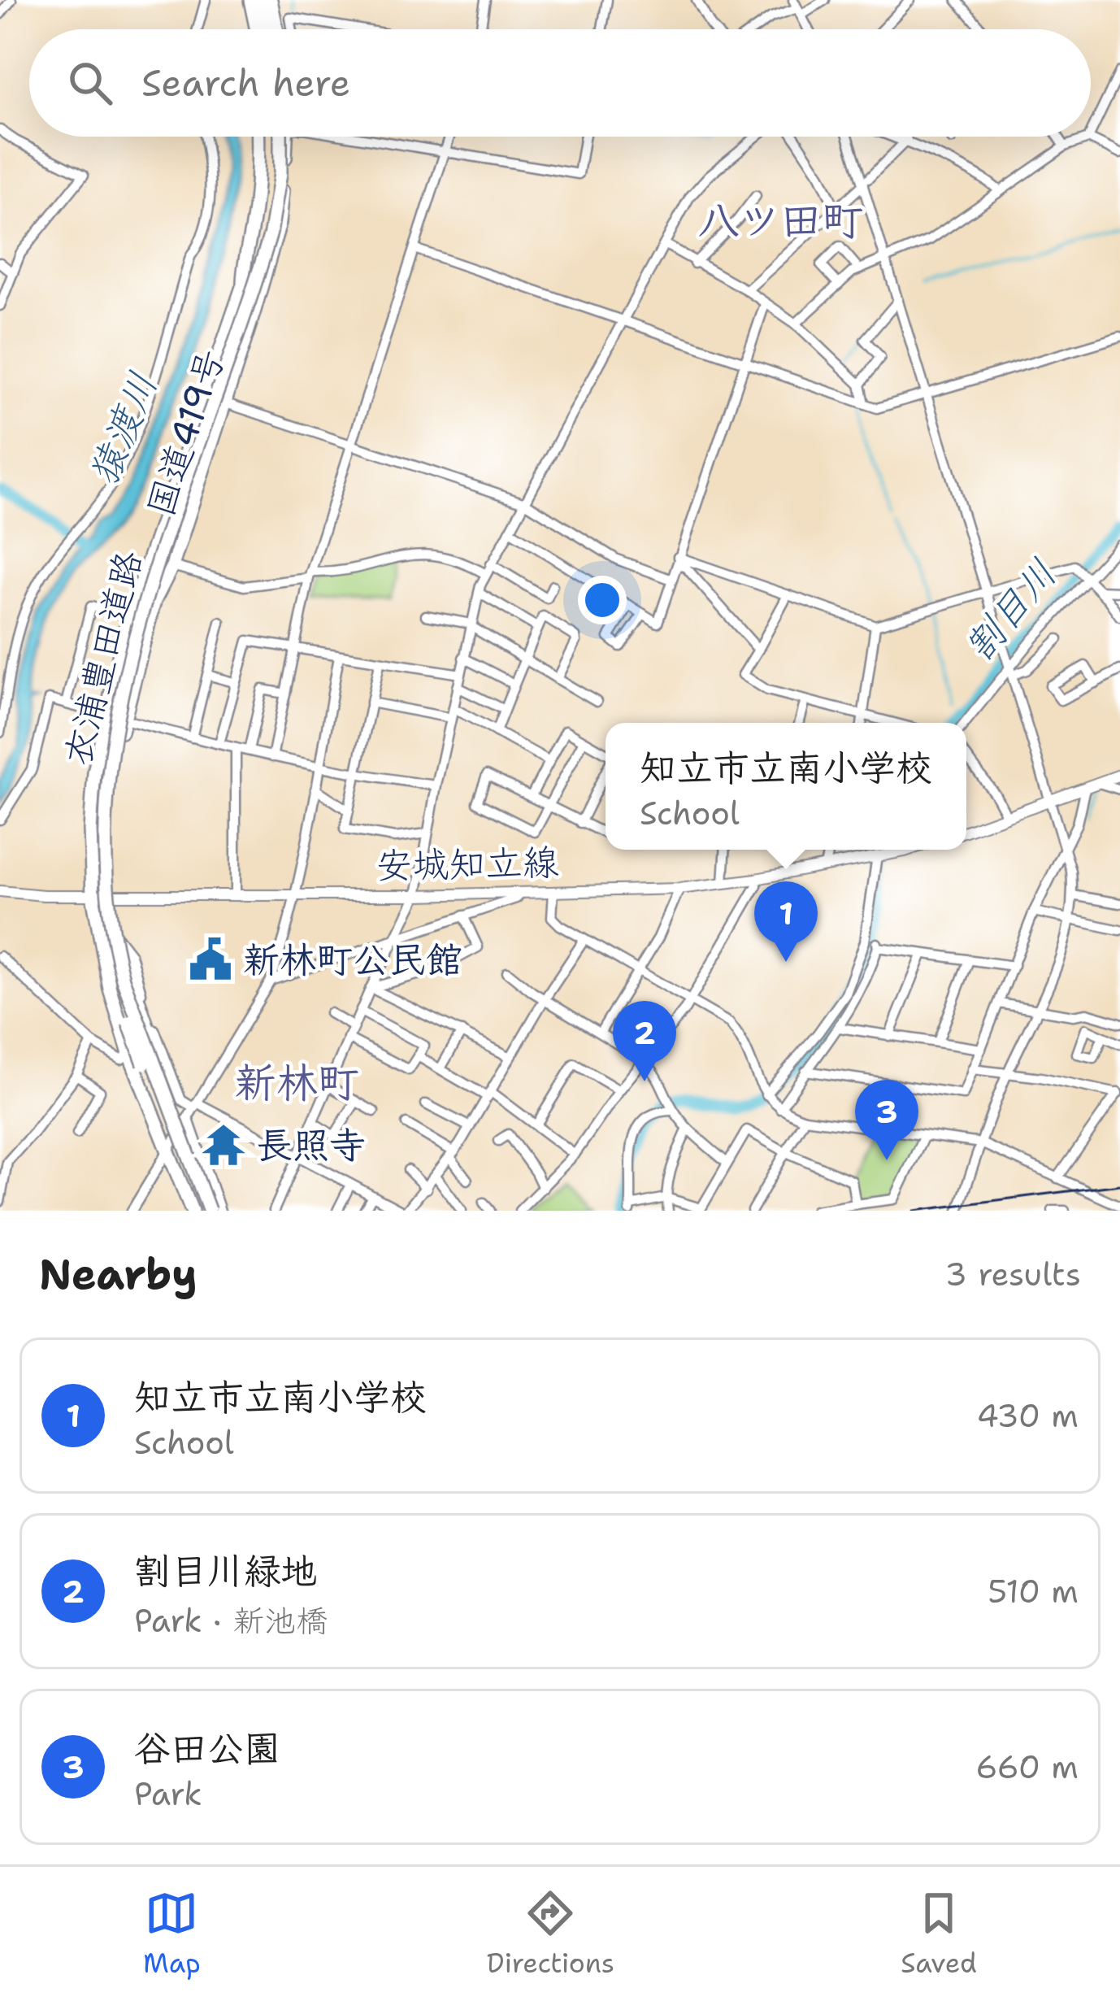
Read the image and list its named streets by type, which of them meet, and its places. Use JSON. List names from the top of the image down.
{
  "streets": {
    "highway": ["国道419号", "衣浦豊田道路"],
    "main road": ["安城知立線"]
  },
  "crossings": [
    ["国道419号", "衣浦豊田道路"],
    ["国道419号", "安城知立線"]
  ],
  "districts": ["八ツ田町", "新林町"],
  "water": ["猿渡川", "割目川"],
  "places": {
    "public building": ["新林町公民館"],
    "temple": ["長照寺"]
  },
  "page": {
    "search": "Search here",
    "popup": ["知立市立南小学校", "School"],
    "pins": ["1", "2", "3"],
    "heading": ["Nearby", "3 results"],
    "list": [
      {
        "mark": "1",
        "name": "知立市立南小学校",
        "note": "School",
        "value": "430 m"
      },
      {
        "mark": "2",
        "name": "割目川緑地",
        "note": "Park · 新池橋",
        "value": "510 m"
      },
      {
        "mark": "3",
        "name": "谷田公園",
        "note": "Park",
        "value": "660 m"
      }
    ],
    "nav": ["Map", "Directions", "Saved"]
  }
}
